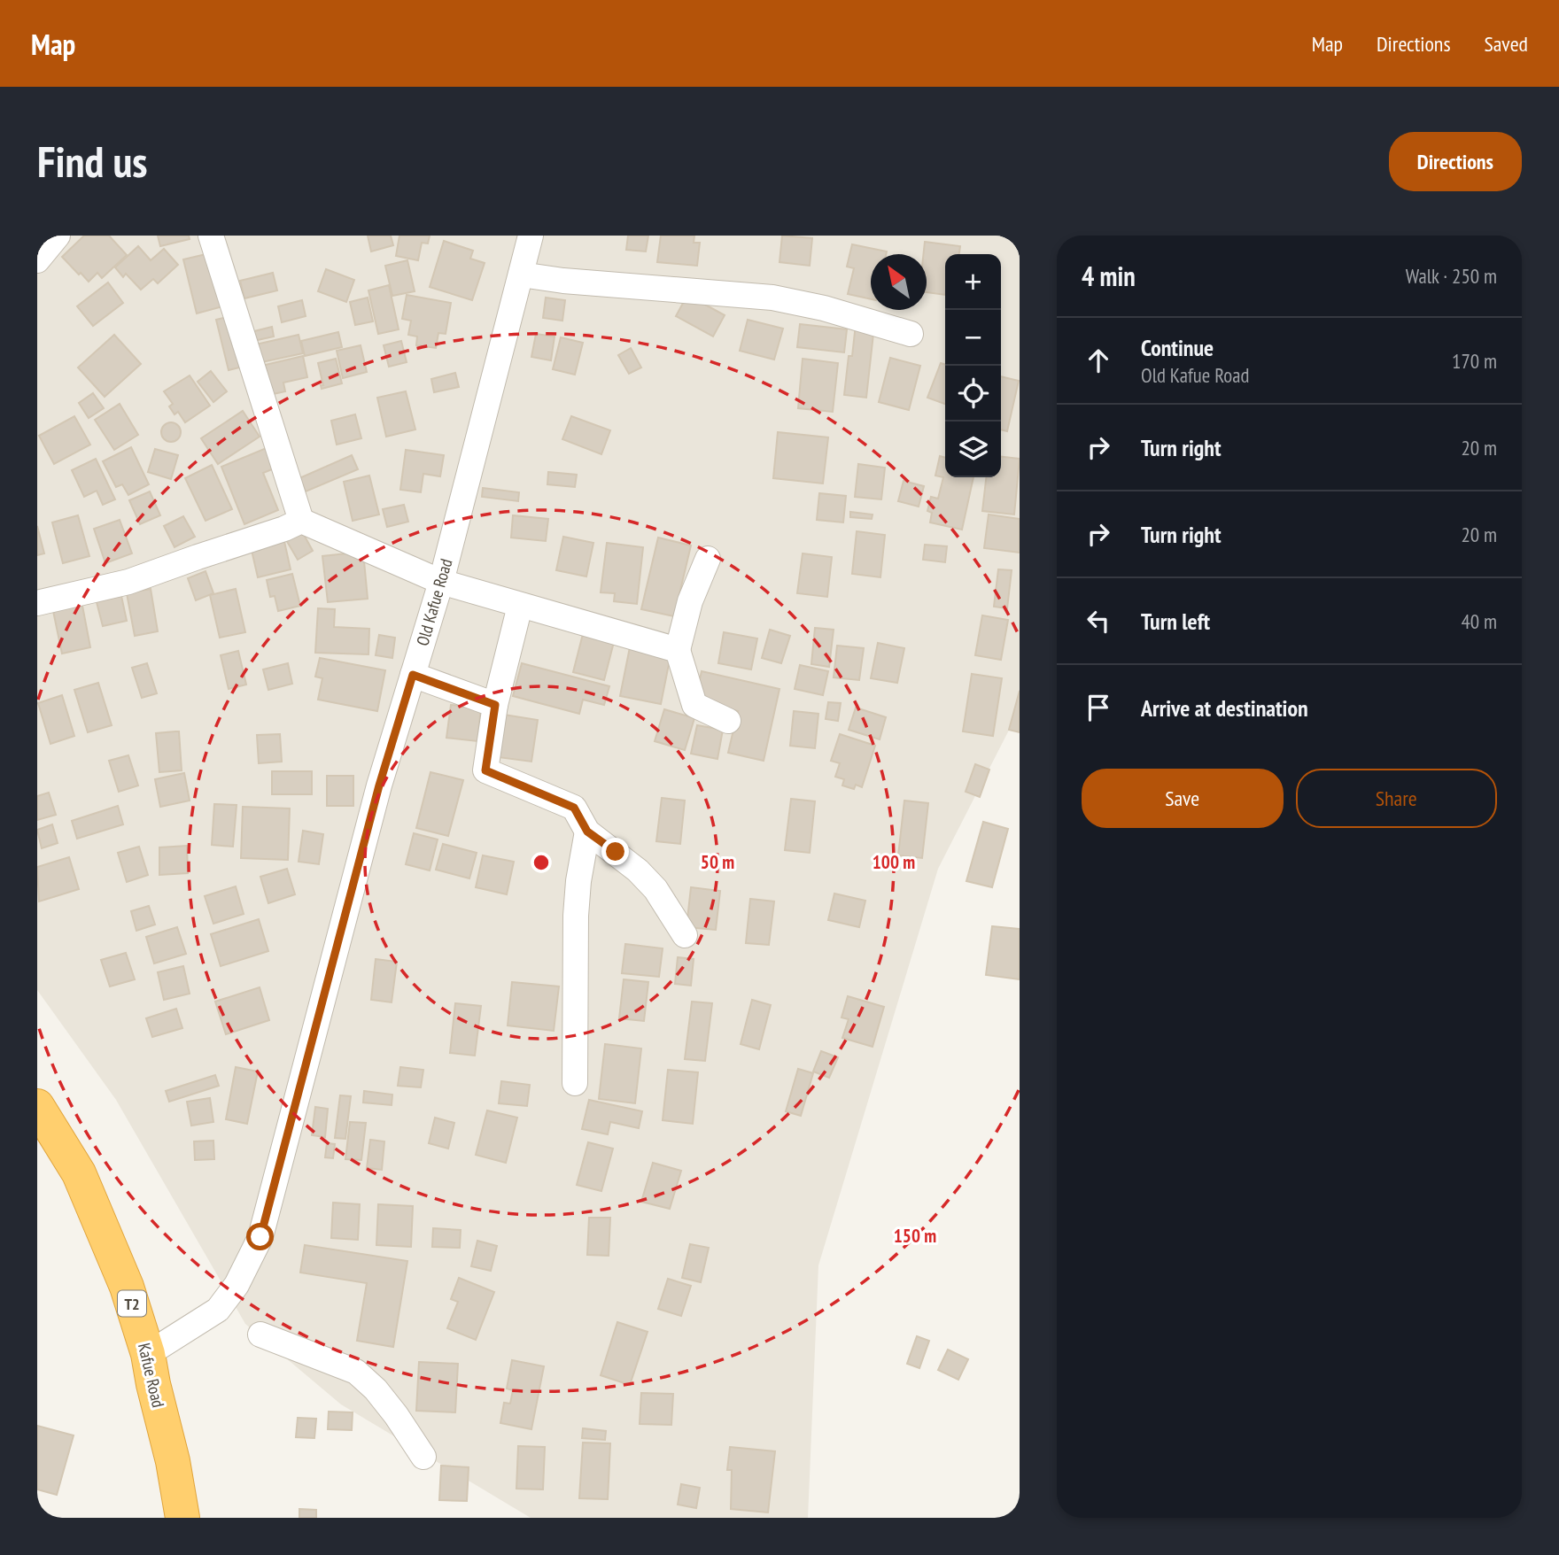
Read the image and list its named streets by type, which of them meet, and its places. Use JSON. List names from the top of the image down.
{
  "streets": {
    "highway": ["T2", "Kafue Road"],
    "street": ["Old Kafue Road"]
  },
  "crossings": [
    ["Old Kafue Road", "Kafue Road"]
  ],
  "north": "top left",
  "page": {
    "header": "Map",
    "nav": ["Map", "Directions", "Saved"],
    "buttons": [
      "Directions",
      ["Save", "Share"]
    ],
    "title": "Find us",
    "heading": ["4 min", "Walk · 250 m"],
    "map_buttons": ["+", "−"],
    "list": [
      ["Continue", "Old Kafue Road", "170 m"],
      ["Turn right", "20 m"],
      ["Turn right", "20 m"],
      ["Turn left", "40 m"],
      "Arrive at destination"
    ]
  },
  "rings": ["50 m", "100 m", "150 m"]
}
